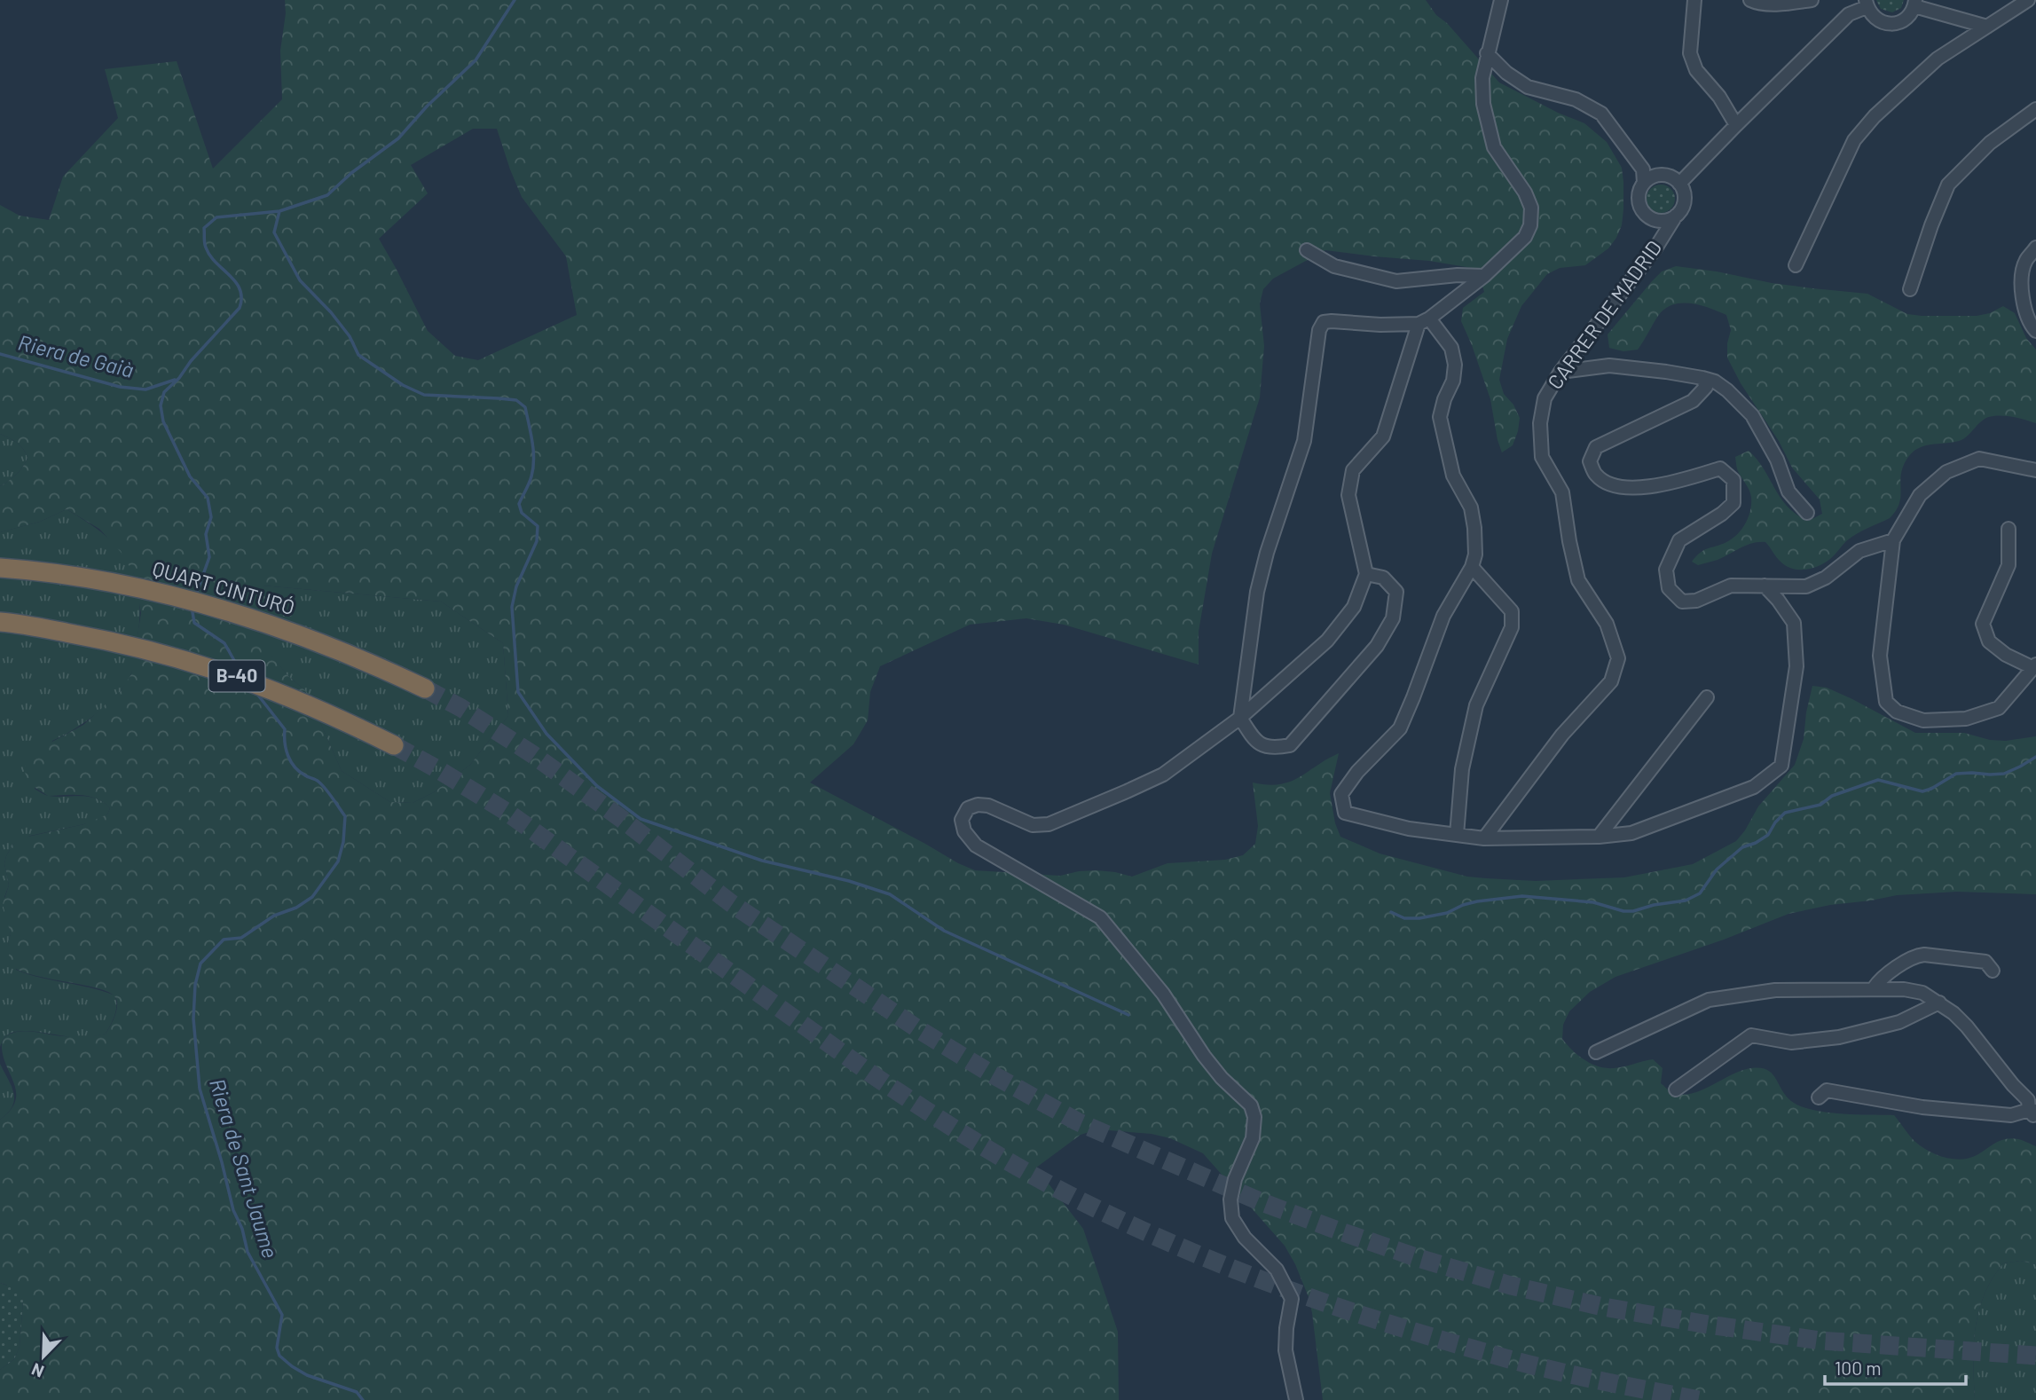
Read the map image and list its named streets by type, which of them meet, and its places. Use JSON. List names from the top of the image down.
{
  "streets": {
    "highway": ["QUART CINTURÓ", "B-40"],
    "street": ["CARRER DE MADRID"]
  },
  "water": ["Riera de Gaià", "Riera de Sant Jaume"],
  "scale_bar": "100 m",
  "north": "bottom left"
}
